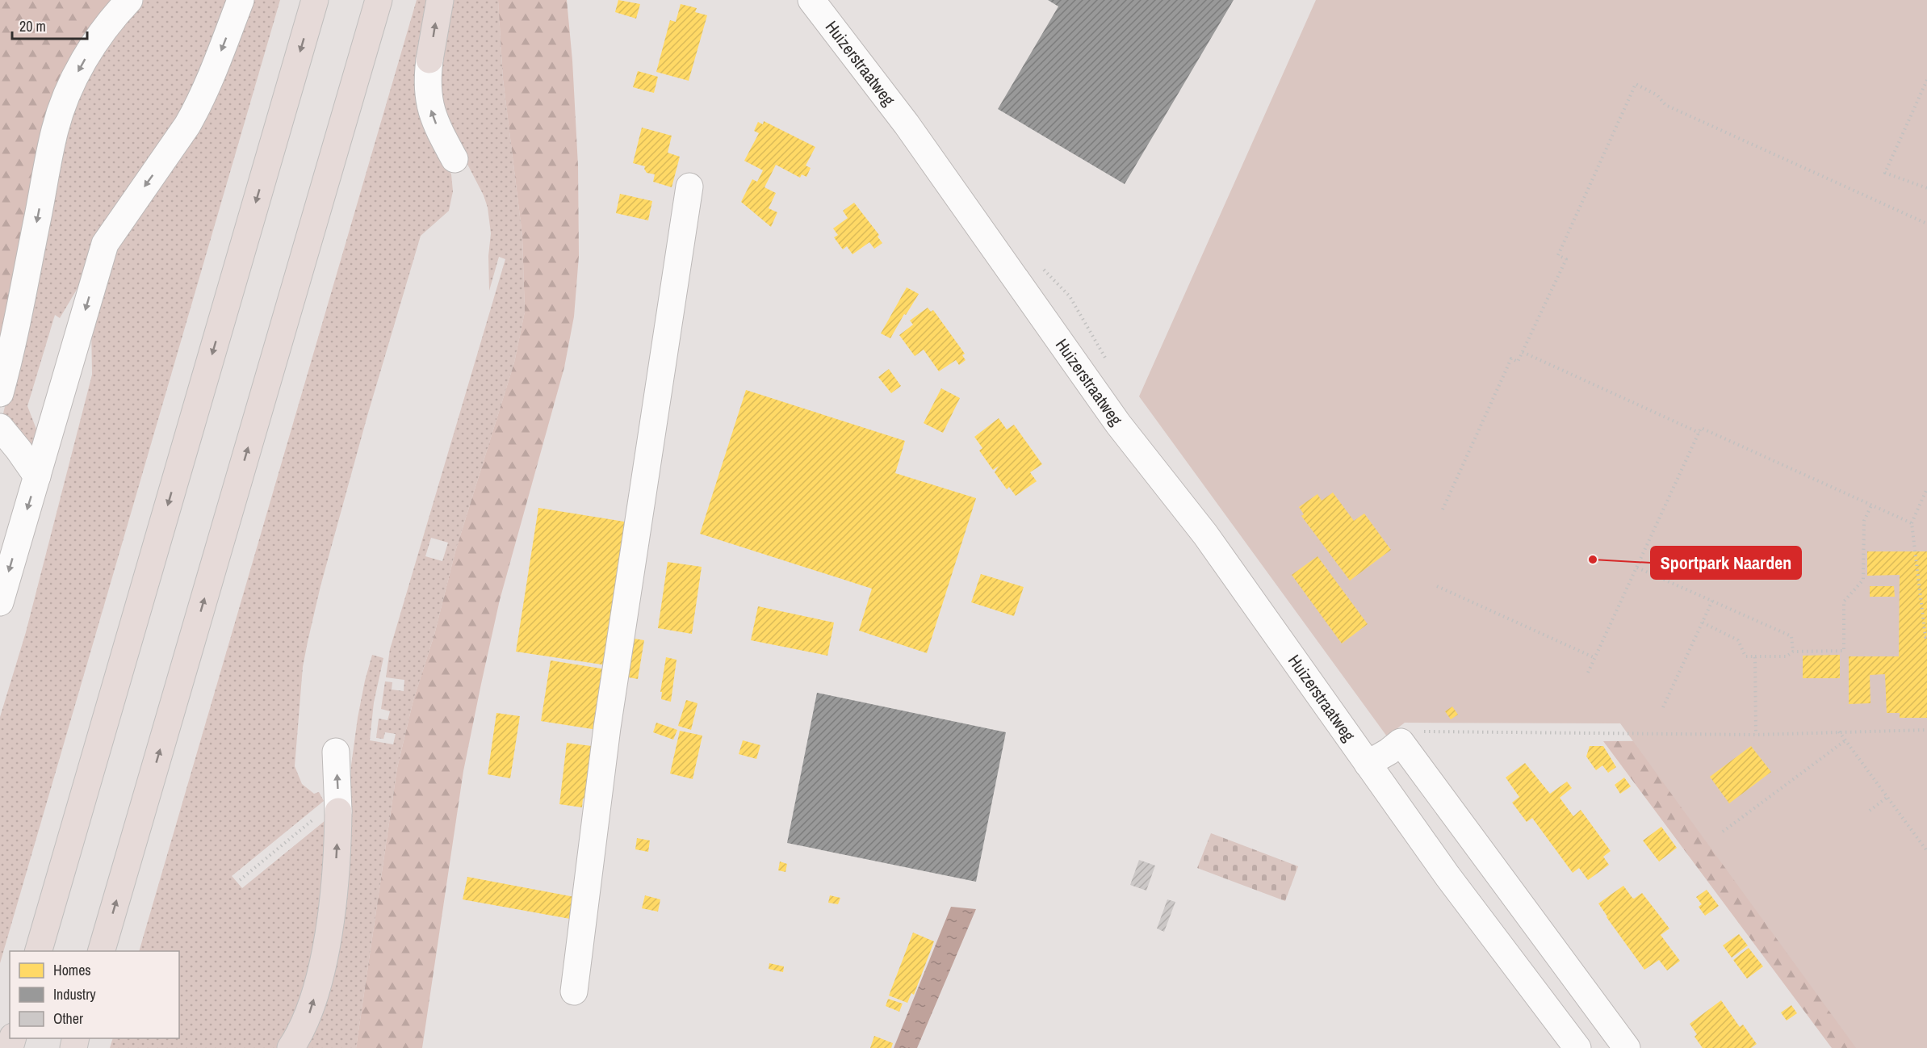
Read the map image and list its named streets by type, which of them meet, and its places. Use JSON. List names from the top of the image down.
{
  "streets": {
    "street": ["Huizerstraatweg"]
  },
  "places": ["Sportpark Naarden"],
  "legend": ["Homes", "Industry", "Other"],
  "scale_bar": "20 m"
}
